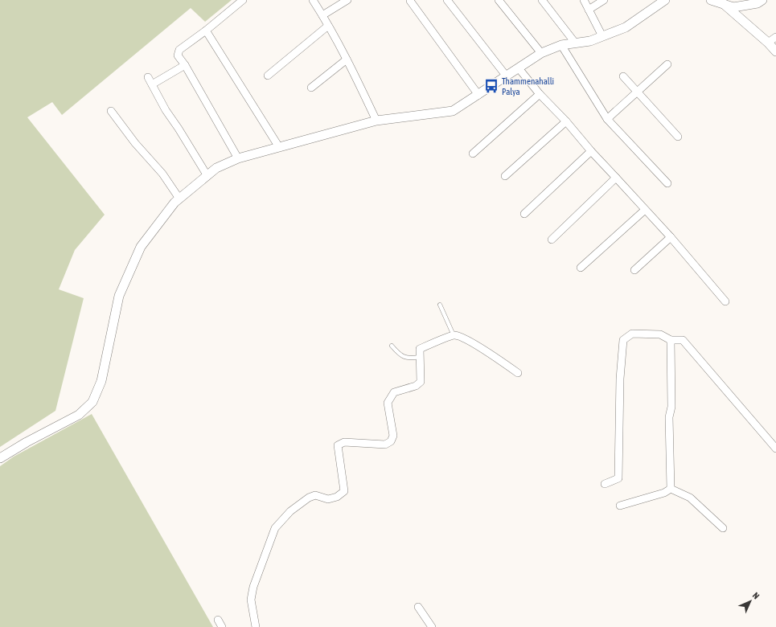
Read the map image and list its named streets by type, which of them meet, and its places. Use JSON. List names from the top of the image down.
{
  "places": {
    "bus stop": ["Thammenahalli Palya"]
  },
  "north": "top right"
}
